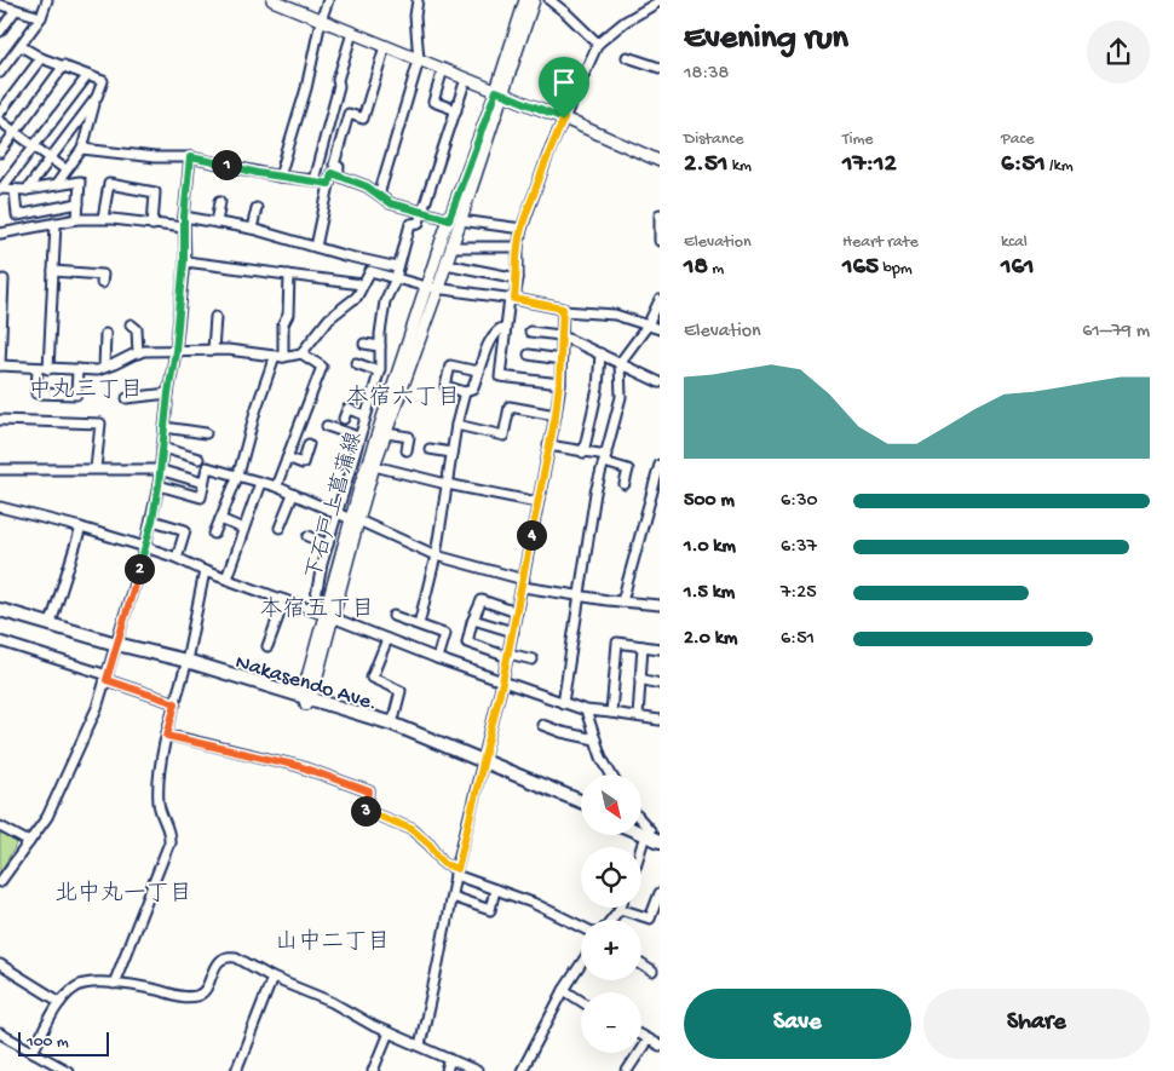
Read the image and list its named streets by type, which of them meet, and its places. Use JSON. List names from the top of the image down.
{
  "streets": {
    "highway": ["Nakasendo Ave."],
    "main road": ["下石戸上菖蒲線"]
  },
  "crossings": [
    ["下石戸上菖蒲線", "Nakasendo Ave."]
  ],
  "districts": [
    "中丸三丁目",
    "本宿六丁目",
    "本宿五丁目",
    "北中丸一丁目",
    "山中二丁目"
  ],
  "scale_bar": "100 m",
  "north": "bottom right",
  "page": {
    "heading": ["Evening run", "18:38"],
    "stats": [
      ["Distance", "2.51 km"],
      ["Time", "17:12"],
      ["Pace", "6:51 /km"],
      ["Elevation", "18 m"],
      ["Heart rate", "165 bpm"],
      ["kcal", "161"]
    ],
    "pins": [
      "1",
      "4",
      "2",
      "3"
    ],
    "chart": ["Elevation", "61–79 m"],
    "list": [
      {
        "name": "500 m",
        "note": "6:30"
      },
      {
        "name": "1.0 km",
        "note": "6:37"
      },
      {
        "name": "1.5 km",
        "note": "7:25"
      },
      {
        "name": "2.0 km",
        "note": "6:51"
      }
    ],
    "map_buttons": ["+", "−"],
    "buttons": ["Save", "Share"],
    "scale": "100 m"
  }
}
